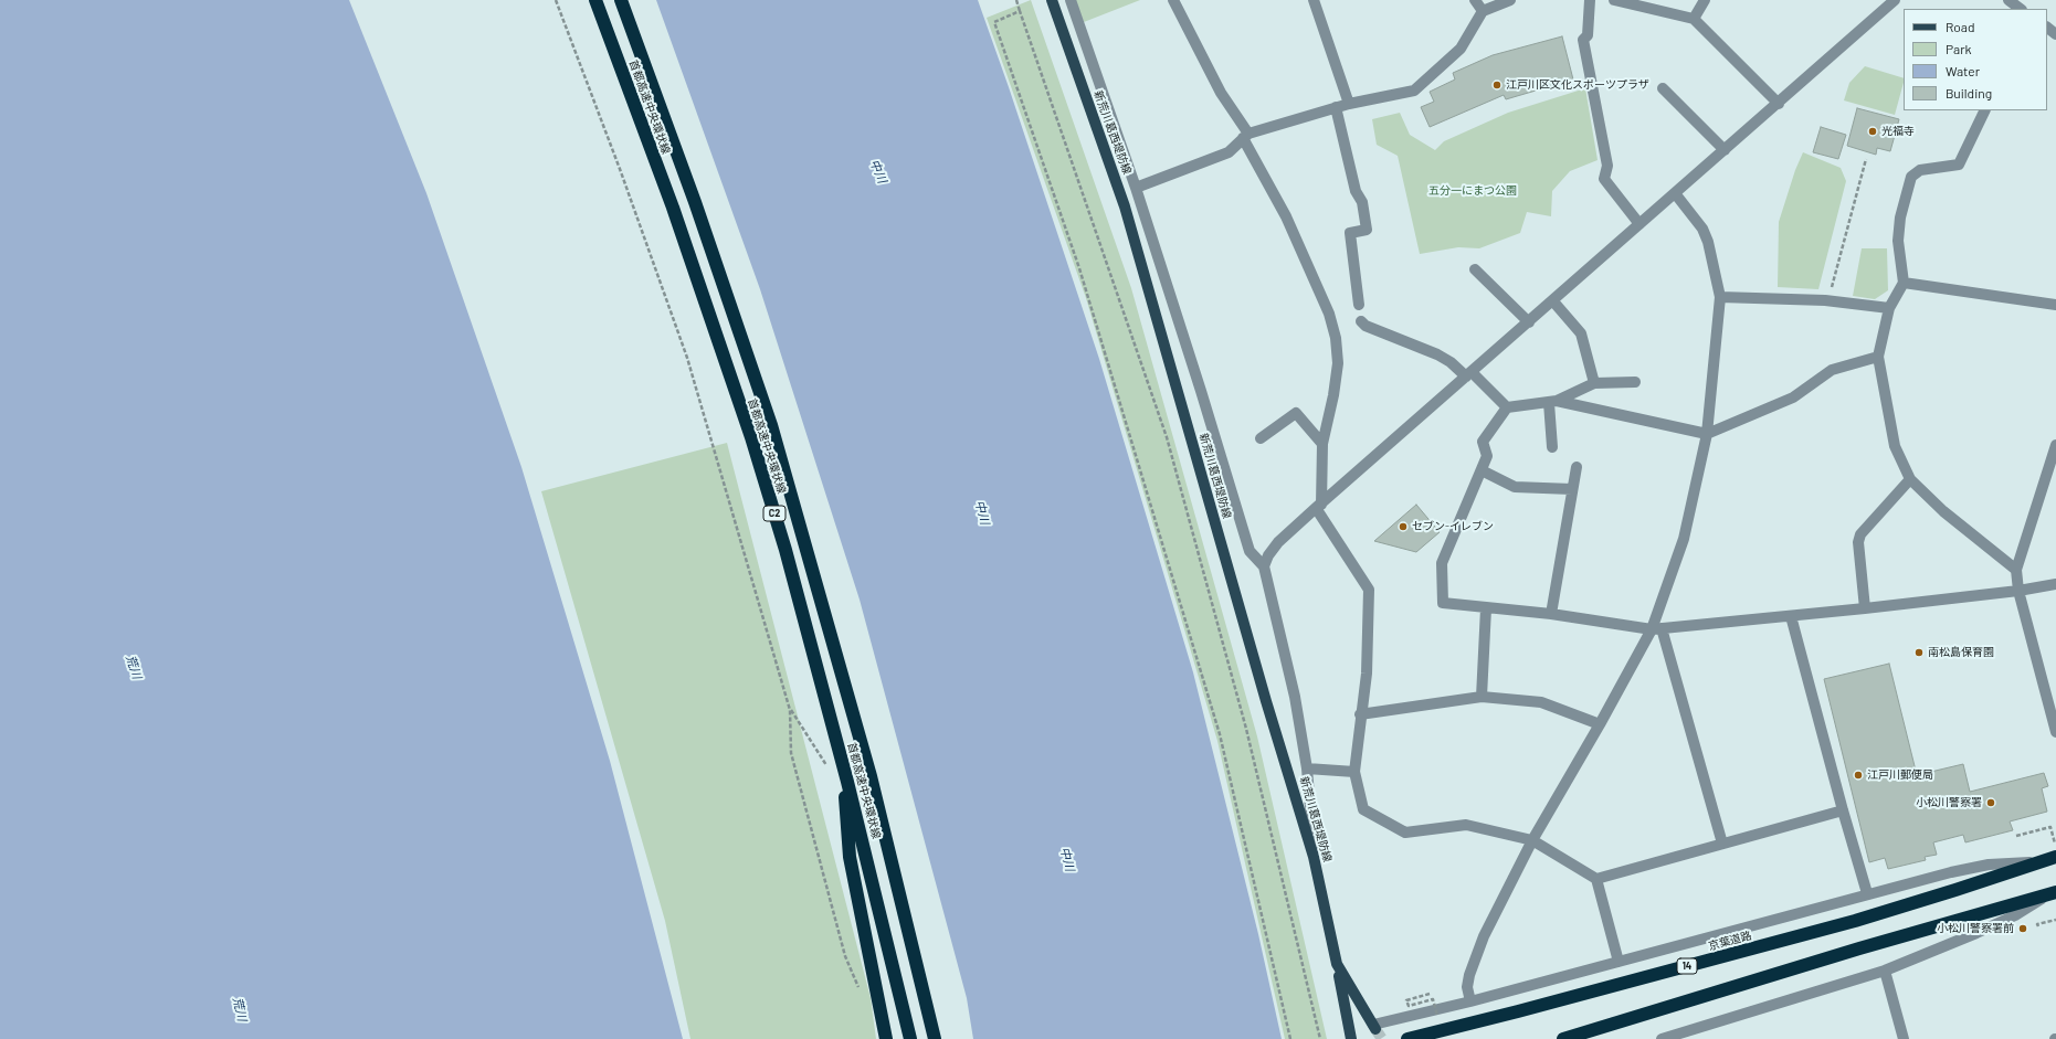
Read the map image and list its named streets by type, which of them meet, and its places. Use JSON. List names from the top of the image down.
{
  "streets": {
    "highway": [
      "首都高速中央環状線",
      "C2",
      "京葉道路",
      "14"
    ],
    "main road": ["新荒川葛西堤防線"]
  },
  "water": ["中川", "荒川"],
  "parks": ["五分一にまつ公園"],
  "places": [
    "江戸川区文化スポーツプラザ",
    "光福寺",
    "セブン-イレブン",
    "南松島保育園",
    "江戸川郵便局",
    "小松川警察署",
    "小松川警察署前"
  ],
  "legend": [
    "Road",
    "Park",
    "Water",
    "Building"
  ]
}
